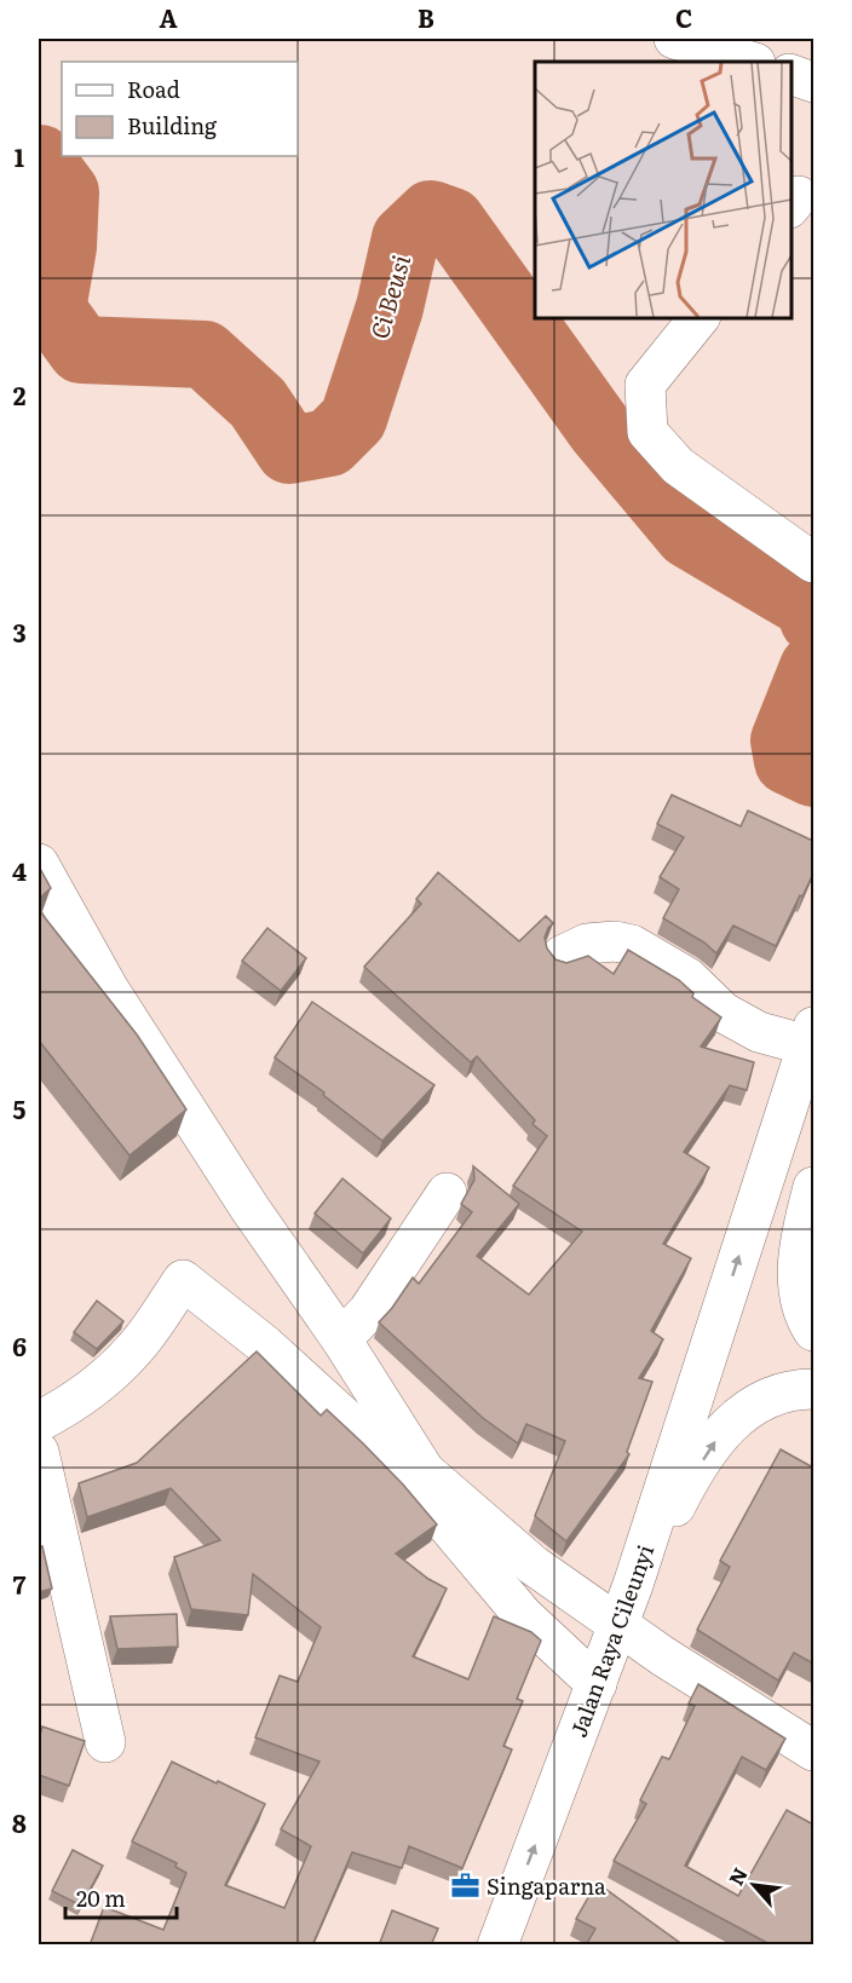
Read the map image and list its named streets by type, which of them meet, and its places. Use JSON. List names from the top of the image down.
{
  "streets": {
    "main road": ["Jalan Raya Cileunyi"]
  },
  "water": ["Ci Beusi"],
  "places": {
    "office": ["Singaparna"]
  },
  "legend": ["Road", "Building"],
  "scale_bar": "20 m",
  "north": "top left",
  "grid": {
    "columns": ["A", "B", "C"],
    "rows": [
      "1",
      "2",
      "3",
      "4",
      "5",
      "6",
      "7",
      "8"
    ]
  }
}
